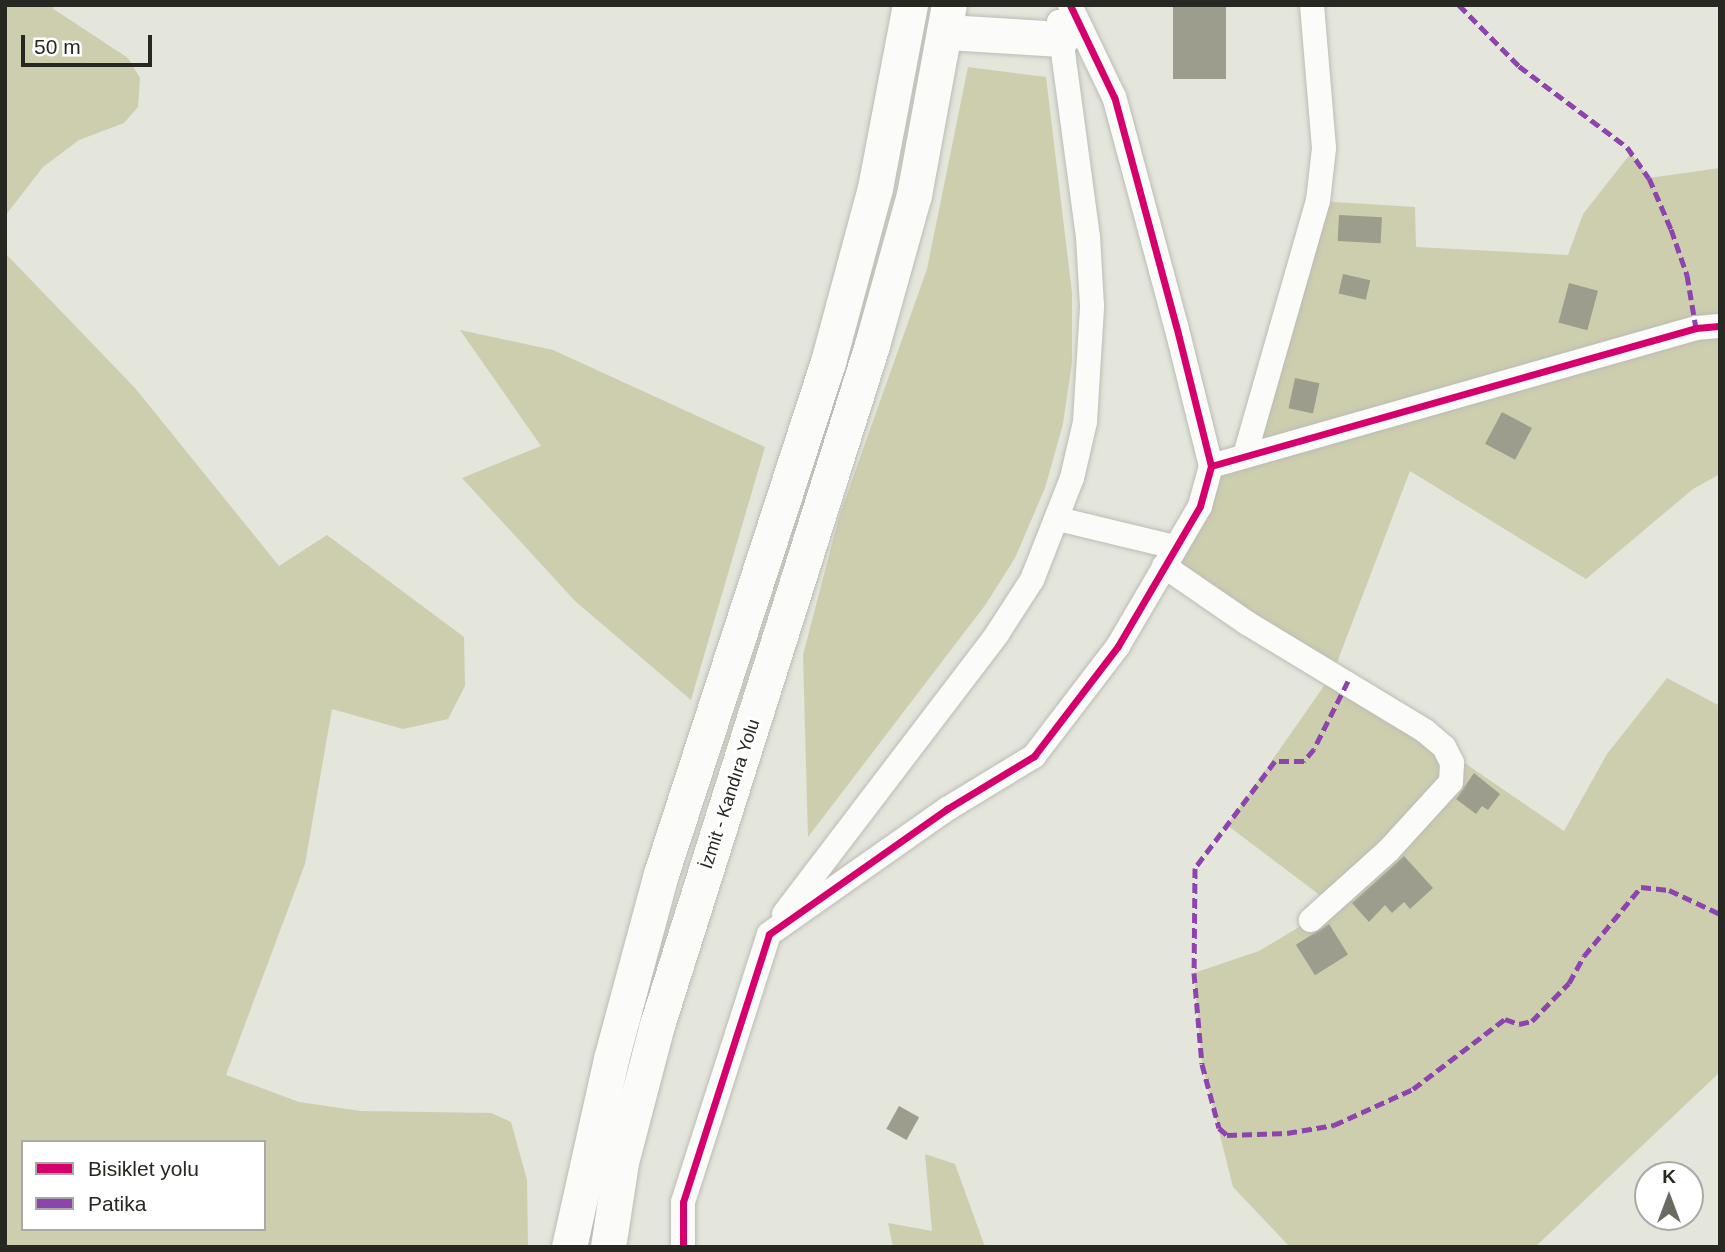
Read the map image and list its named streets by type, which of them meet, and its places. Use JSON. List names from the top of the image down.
{
  "streets": {
    "highway": ["İzmit - Kandıra Yolu"]
  },
  "legend": ["Bisiklet yolu", "Patika"],
  "scale_bar": "50 m",
  "north": "top"
}
